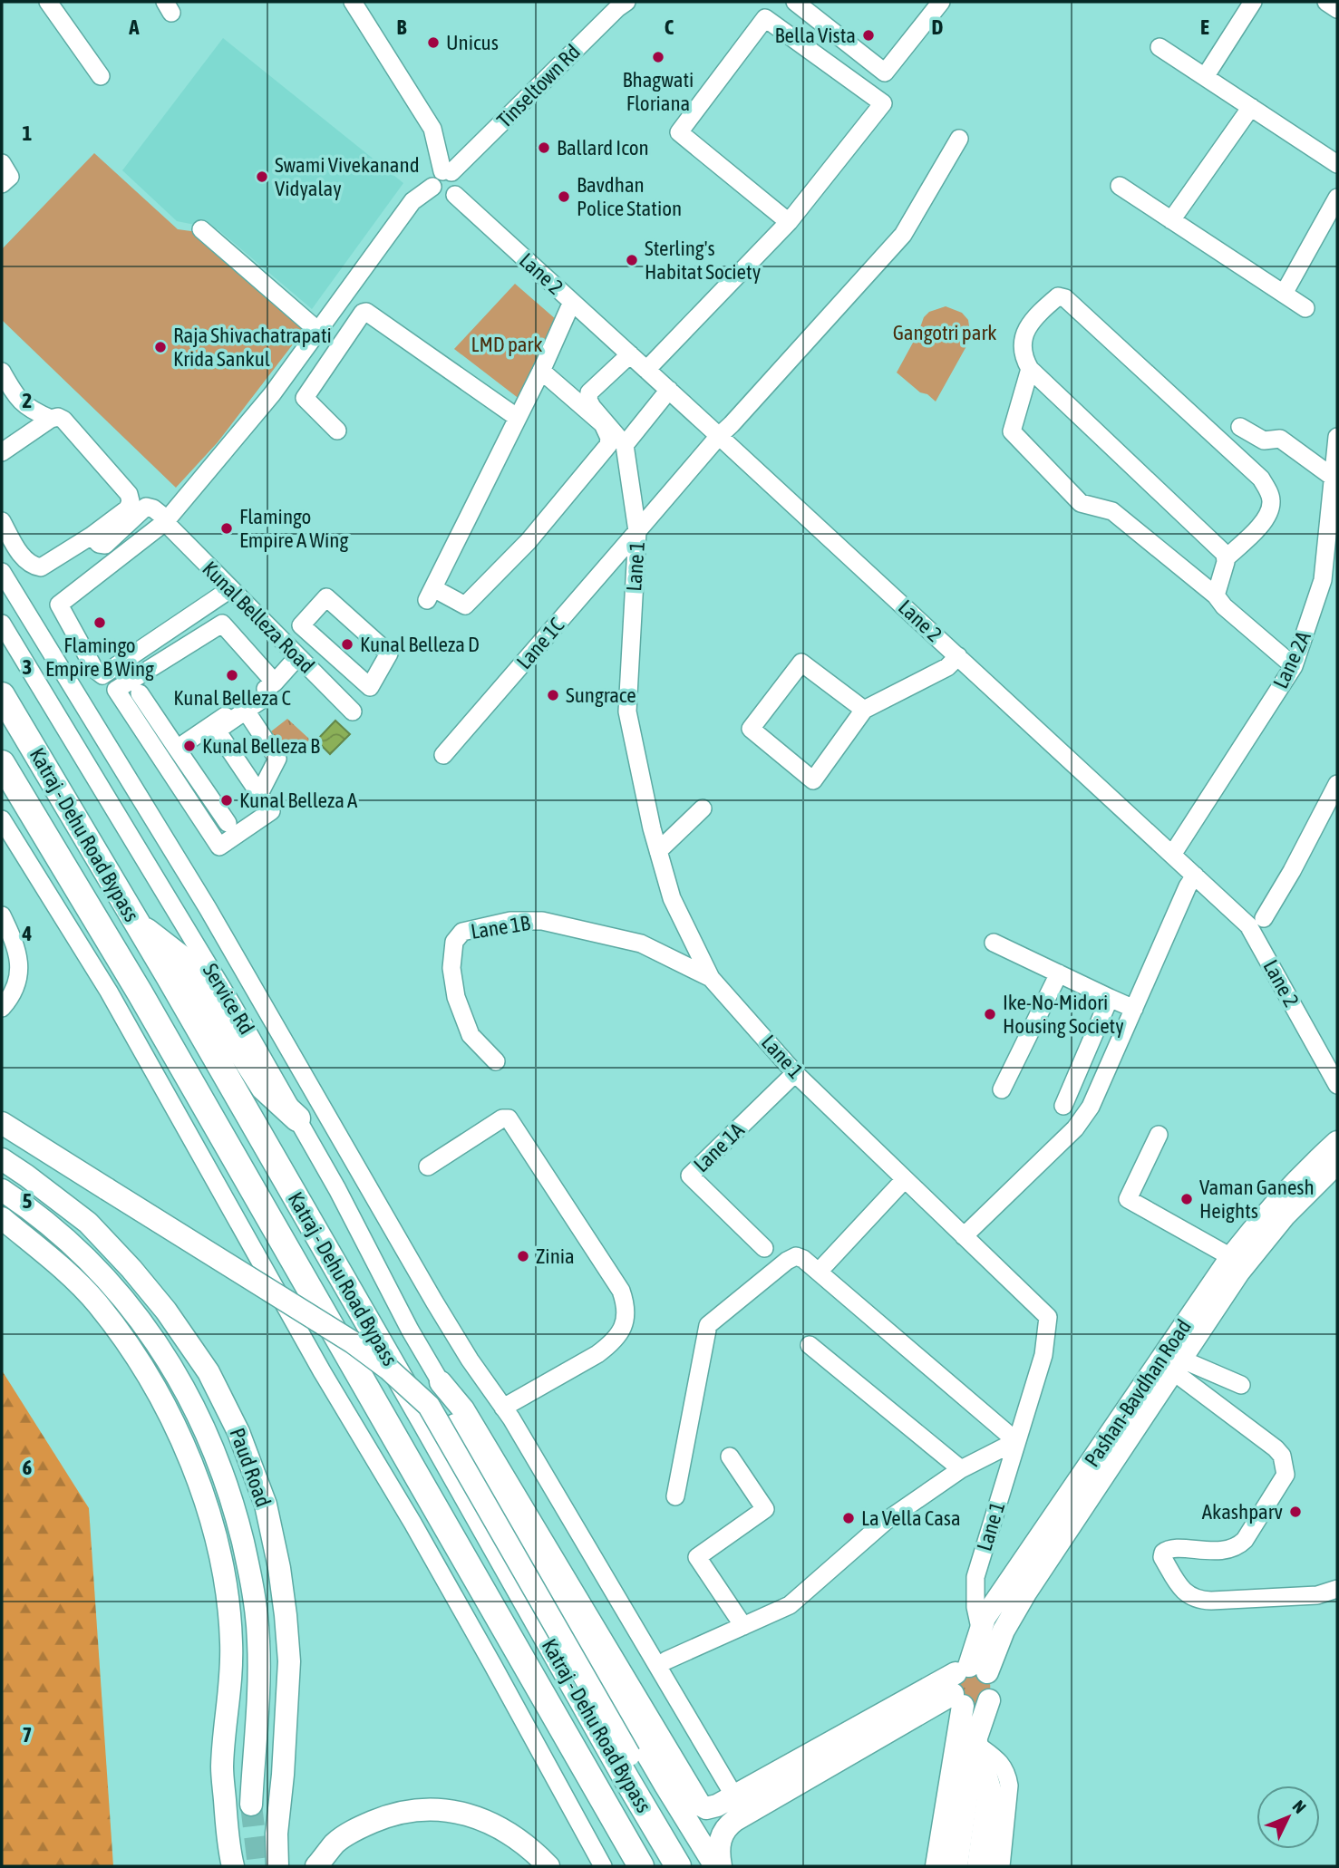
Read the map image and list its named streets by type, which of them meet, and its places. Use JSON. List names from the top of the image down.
{
  "streets": {
    "highway": ["Katraj - Dehu Road Bypass"],
    "main road": ["Pashan-Bavdhan Road", "Paud Road"],
    "street": [
      "Tinseltown Rd",
      "Lane 2",
      "Lane 1",
      "Kunal Belleza Road",
      "Lane 1C",
      "Lane 2A",
      "Lane 1B",
      "Service Rd",
      "Lane 1A"
    ]
  },
  "crossings": [
    ["Tinseltown Rd", "Lane 2"],
    ["Lane 2", "Lane 1"],
    ["Lane 2", "Lane 2A"],
    ["Lane 1", "Lane 1C"],
    ["Lane 1", "Lane 1B"],
    ["Lane 1", "Lane 1A"],
    ["Lane 1", "Pashan-Bavdhan Road"]
  ],
  "parks": ["Gangotri park", "LMD park"],
  "places": [
    "Bella Vista",
    "Unicus",
    "Bhagwati Floriana",
    "Ballard Icon",
    "Swami Vivekanand Vidyalay",
    "Bavdhan Police Station",
    "Sterling's Habitat Society",
    "Raja Shivachatrapati Krida Sankul",
    "Flamingo Empire A Wing",
    "Flamingo Empire B Wing",
    "Kunal Belleza D",
    "Kunal Belleza C",
    "Sungrace",
    "Kunal Belleza B",
    "Kunal Belleza A",
    "Ike-No-Midori Housing Society",
    "Vaman Ganesh Heights",
    "Zinia",
    "Akashparv",
    "La Vella Casa"
  ],
  "north": "top right",
  "grid": {
    "columns": [
      "A",
      "B",
      "C",
      "D",
      "E"
    ],
    "rows": [
      "1",
      "2",
      "3",
      "4",
      "5",
      "6",
      "7"
    ]
  }
}
